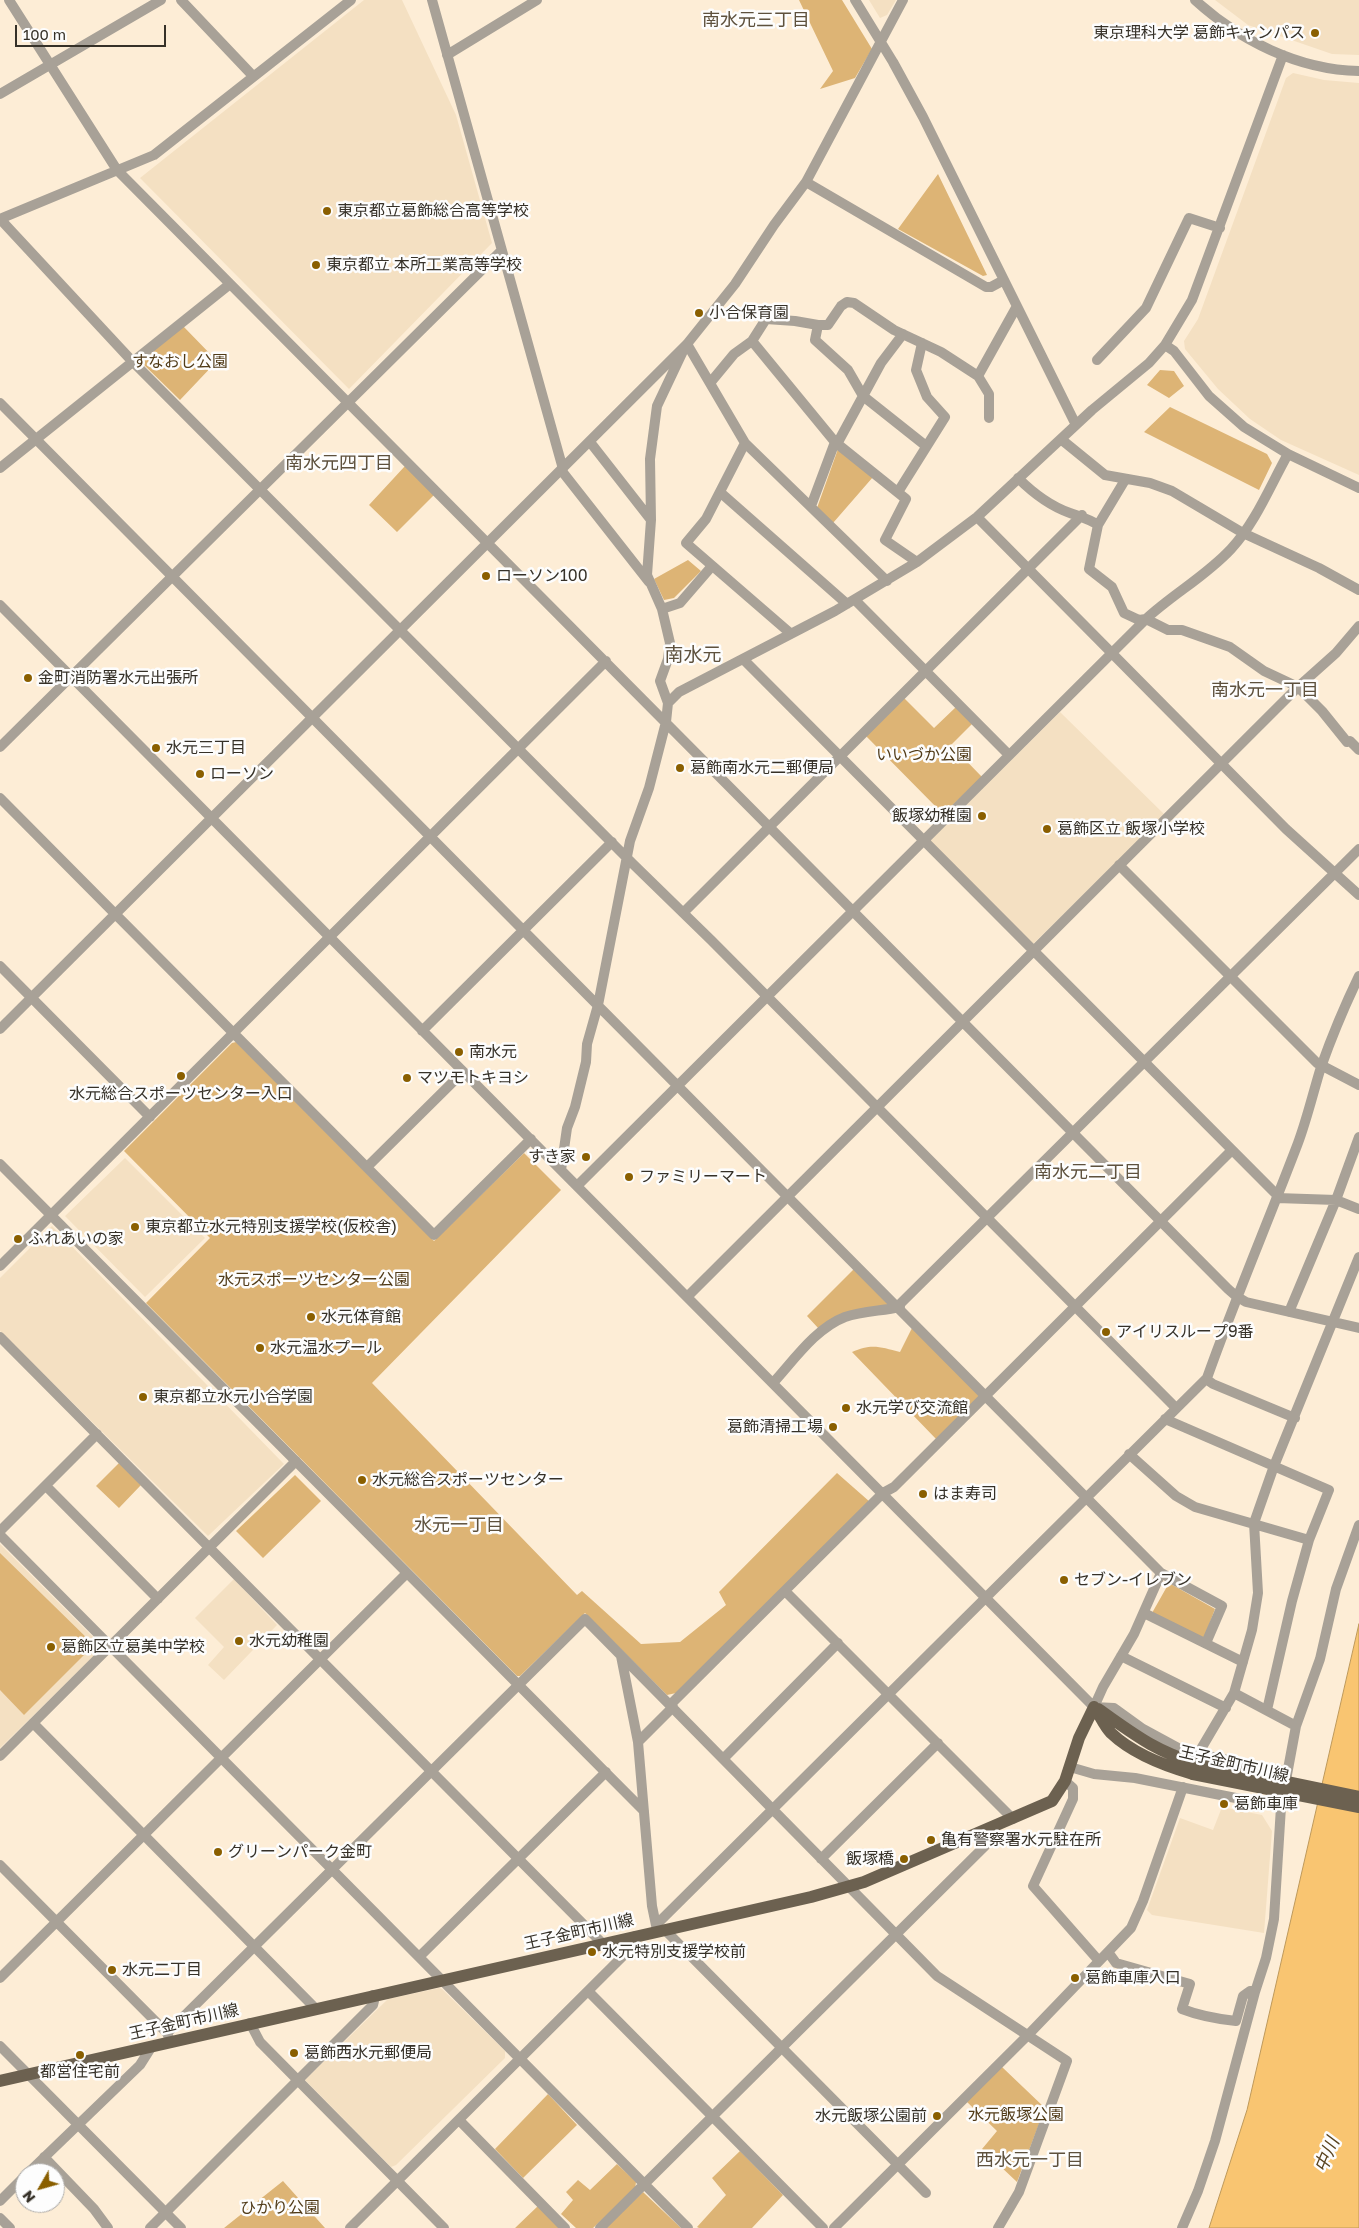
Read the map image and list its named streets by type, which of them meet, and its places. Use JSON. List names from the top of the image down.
{
  "streets": {
    "main road": ["王子金町市川線"]
  },
  "districts": [
    "南水元三丁目",
    "南水元四丁目",
    "南水元",
    "南水元一丁目",
    "南水元二丁目",
    "水元一丁目",
    "西水元一丁目"
  ],
  "water": ["中川"],
  "parks": [
    "すなおし公園",
    "いいづか公園",
    "水元スポーツセンター公園",
    "水元飯塚公園",
    "ひかり公園"
  ],
  "places": [
    "東京理科大学 葛飾キャンパス",
    "東京都立葛飾総合高等学校",
    "東京都立 本所工業高等学校",
    "小合保育園",
    "ローソン100",
    "金町消防署水元出張所",
    "水元三丁目",
    "葛飾南水元二郵便局",
    "ローソン",
    "飯塚幼稚園",
    "葛飾区立 飯塚小学校",
    "南水元",
    "水元総合スポーツセンター入口",
    "マツモトキヨシ",
    "すき家",
    "ファミリーマート",
    "東京都立水元特別支援学校(仮校舎)",
    "ふれあいの家",
    "水元体育館",
    "アイリスループ9番",
    "水元温水プール",
    "東京都立水元小合学園",
    "水元学び交流館",
    "葛飾清掃工場",
    "水元総合スポーツセンター",
    "はま寿司",
    "セブン-イレブン",
    "水元幼稚園",
    "葛飾区立葛美中学校",
    "葛飾車庫",
    "亀有警察署水元駐在所",
    "グリーンパーク金町",
    "飯塚橋",
    "水元特別支援学校前",
    "水元二丁目",
    "葛飾車庫入口",
    "葛飾西水元郵便局",
    "都営住宅前",
    "水元飯塚公園前"
  ],
  "scale_bar": "100 m",
  "north": "bottom left"
}
